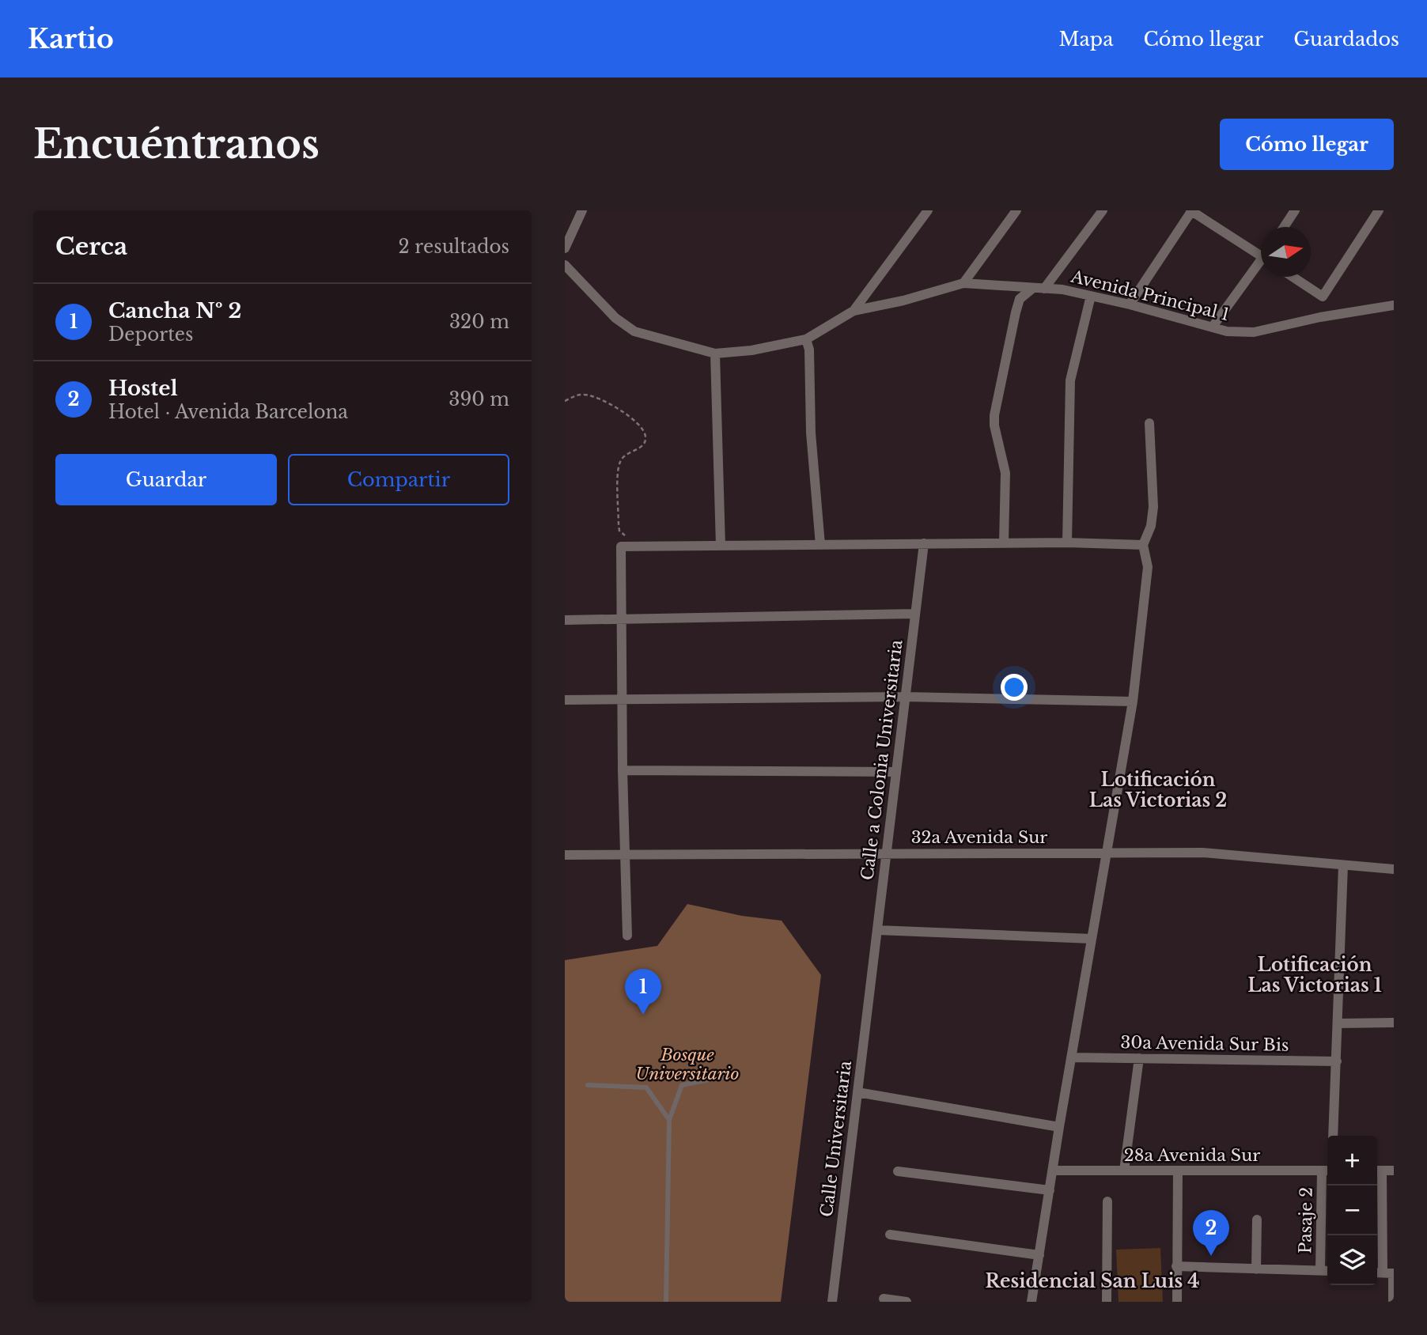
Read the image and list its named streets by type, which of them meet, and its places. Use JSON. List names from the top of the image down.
{
  "streets": {
    "street": [
      "Avenida Principal 1",
      "Calle a Colonia Universitaria",
      "32a Avenida Sur",
      "30a Avenida Sur Bis",
      "Calle Universitaria",
      "28a Avenida Sur",
      "Pasaje 2"
    ]
  },
  "crossings": [
    ["Calle a Colonia Universitaria", "32a Avenida Sur"],
    ["Calle a Colonia Universitaria", "Calle Universitaria"],
    ["28a Avenida Sur", "Pasaje 2"]
  ],
  "districts": ["Lotificación Las Victorias 2", "Lotificación Las Victorias 1", "Residencial San Luis 4"],
  "parks": ["Bosque Universitario"],
  "north": "right",
  "page": {
    "header": "Kartio",
    "nav": ["Mapa", "Cómo llegar", "Guardados"],
    "buttons": [
      "Cómo llegar",
      ["Guardar", "Compartir"]
    ],
    "title": "Encuéntranos",
    "heading": ["Cerca", "2 resultados"],
    "list": [
      {
        "mark": "1",
        "name": "Cancha Nº 2",
        "note": "Deportes",
        "value": "320 m"
      },
      {
        "mark": "2",
        "name": "Hostel",
        "note": "Hotel · Avenida Barcelona",
        "value": "390 m"
      }
    ],
    "pins": ["1", "2"],
    "map_buttons": ["+", "−"]
  }
}
